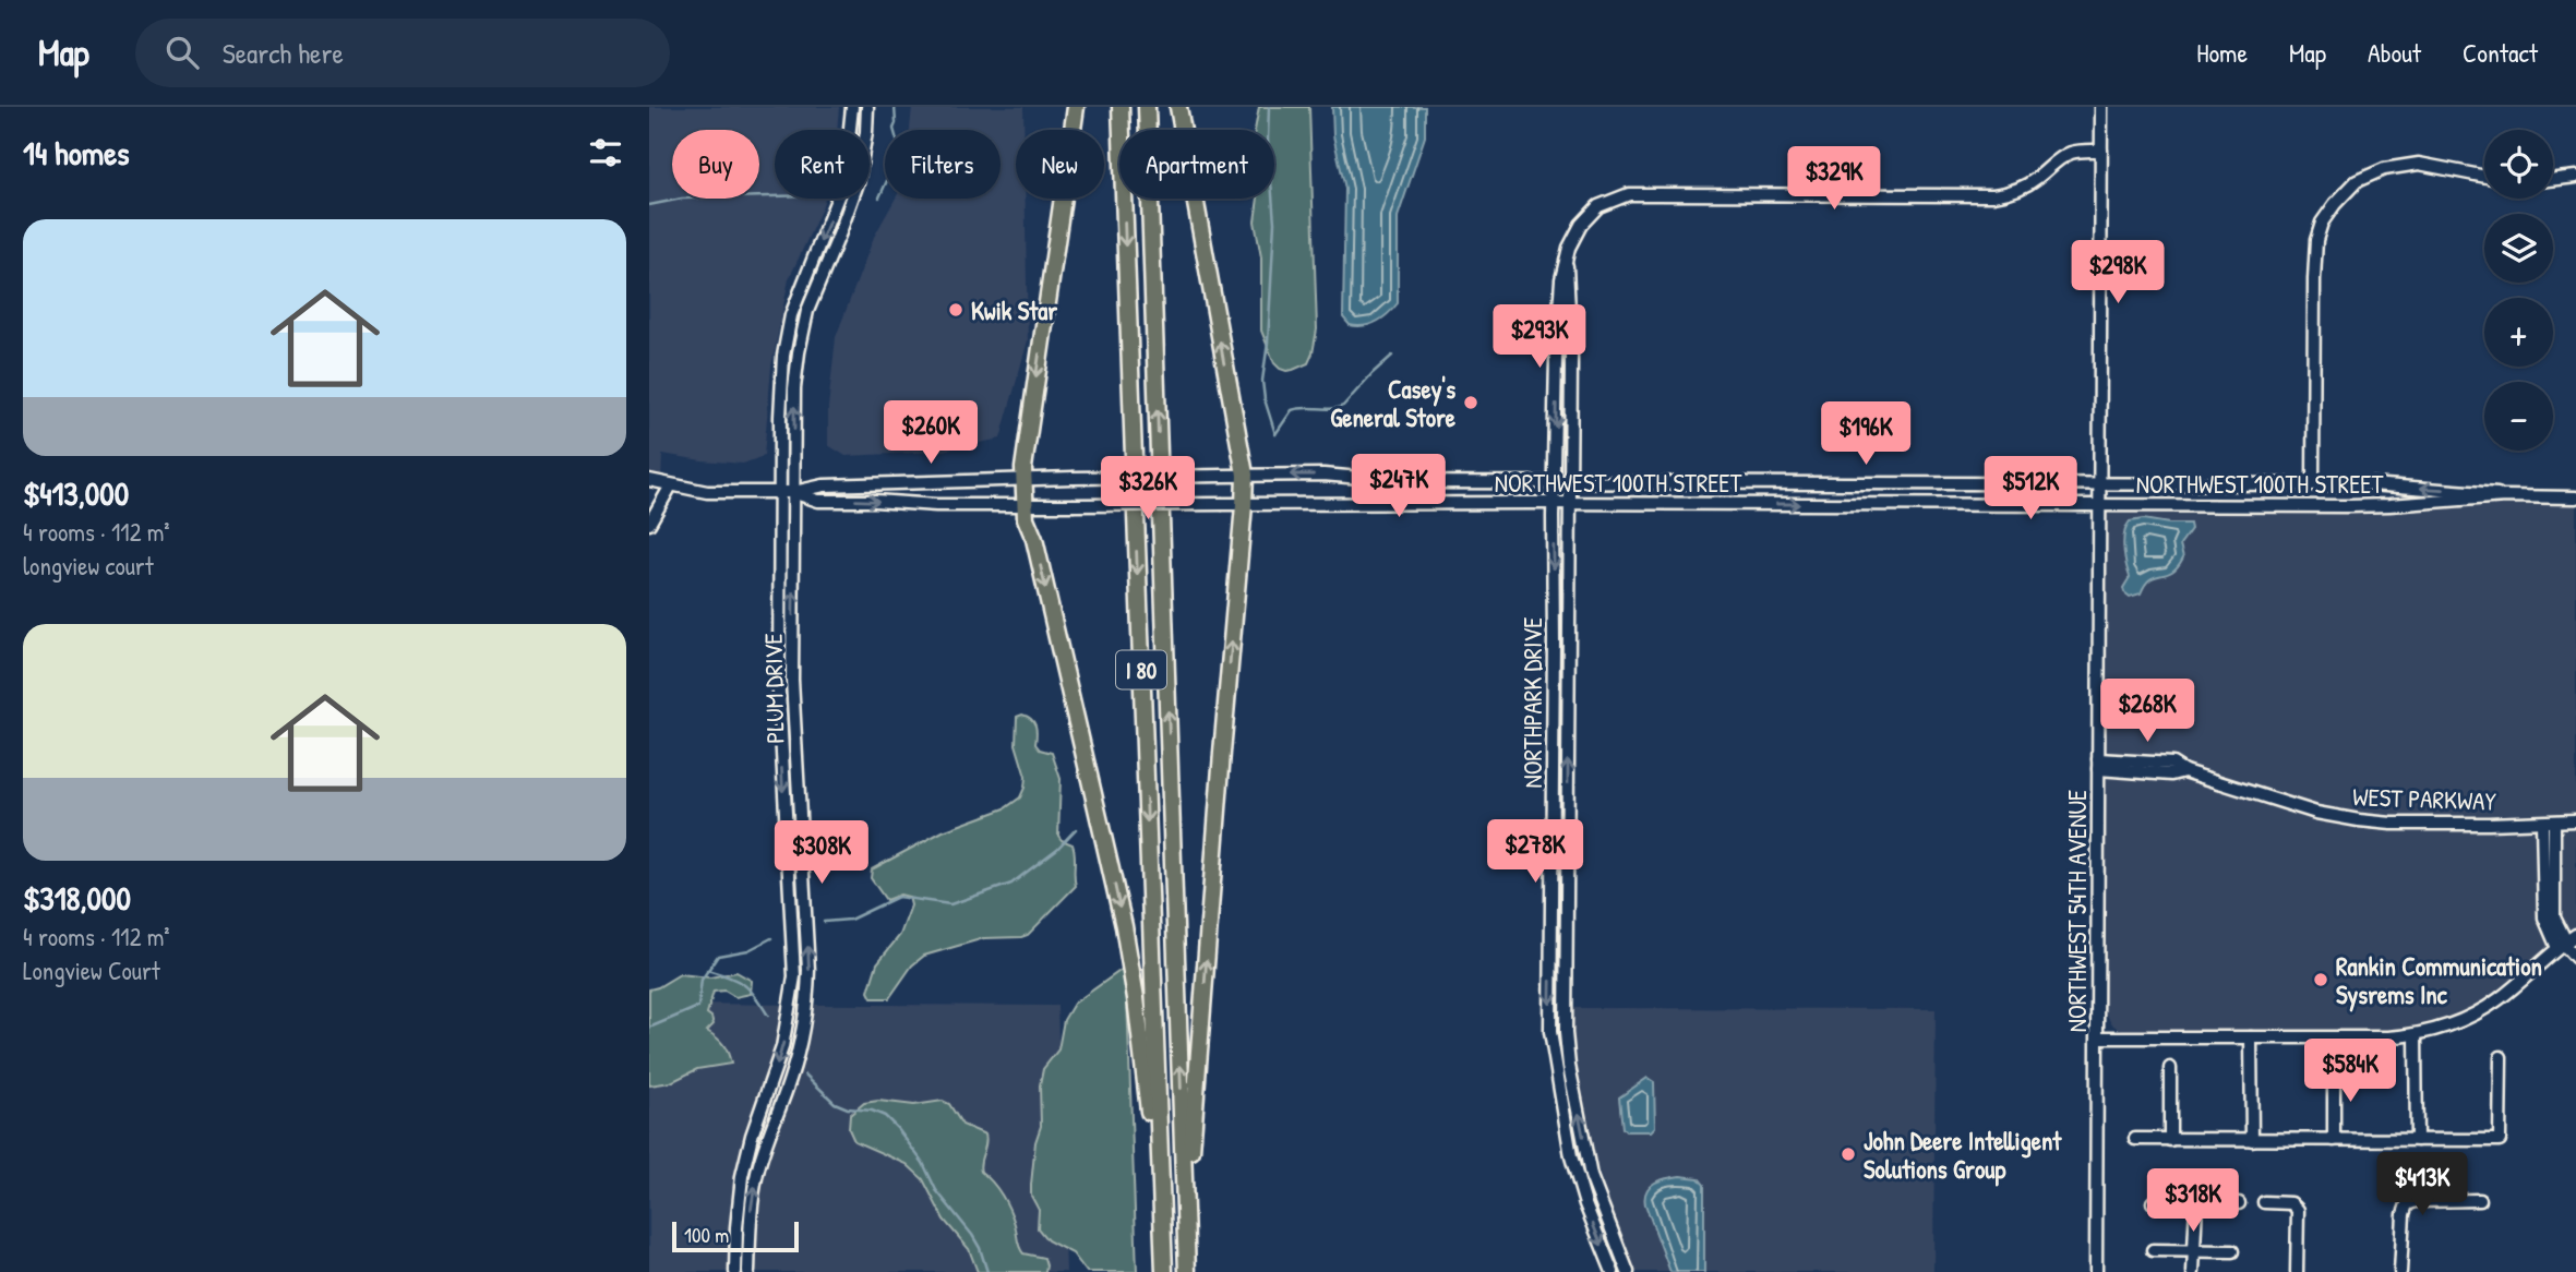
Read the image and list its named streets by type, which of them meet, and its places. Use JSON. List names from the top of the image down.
{
  "streets": {
    "highway": ["I 80"],
    "street": [
      "NORTHWEST 100TH STREET",
      "PLUM DRIVE",
      "NORTHPARK DRIVE",
      "WEST PARKWAY",
      "NORTHWEST 54TH AVENUE"
    ]
  },
  "crossings": [
    ["NORTHWEST 100TH STREET", "PLUM DRIVE"],
    ["NORTHWEST 100TH STREET", "NORTHPARK DRIVE"],
    ["NORTHWEST 100TH STREET", "NORTHWEST 54TH AVENUE"],
    ["NORTHPARK DRIVE", "NORTHWEST 54TH AVENUE"],
    ["WEST PARKWAY", "NORTHWEST 54TH AVENUE"]
  ],
  "places": [
    "Kwik Star",
    "Casey's General Store",
    "Rankin Communication Sysrems Inc",
    "John Deere Intelligent Solutions Group"
  ],
  "scale_bar": "100 m",
  "page": {
    "header": "Map",
    "search": "Search here",
    "nav": [
      "Home",
      "Map",
      "About",
      "Contact"
    ],
    "heading": "14 homes",
    "map_buttons": ["+", "−"],
    "chip": [
      "Buy",
      "Rent",
      "Filters",
      "New",
      "Apartment"
    ],
    "price": [
      "$329K",
      "$298K",
      "$293K",
      "$260K",
      "$196K",
      "$247K",
      "$326K",
      "$512K",
      "$268K",
      "$278K",
      "$308K",
      "$584K",
      "$413K",
      "$318K"
    ],
    "list": [
      {
        "name": "$413,000",
        "note": "4 rooms · 112 m² · longview court"
      },
      {
        "name": "$318,000",
        "note": "4 rooms · 112 m² · Longview Court"
      }
    ],
    "scale": "100 m"
  }
}
